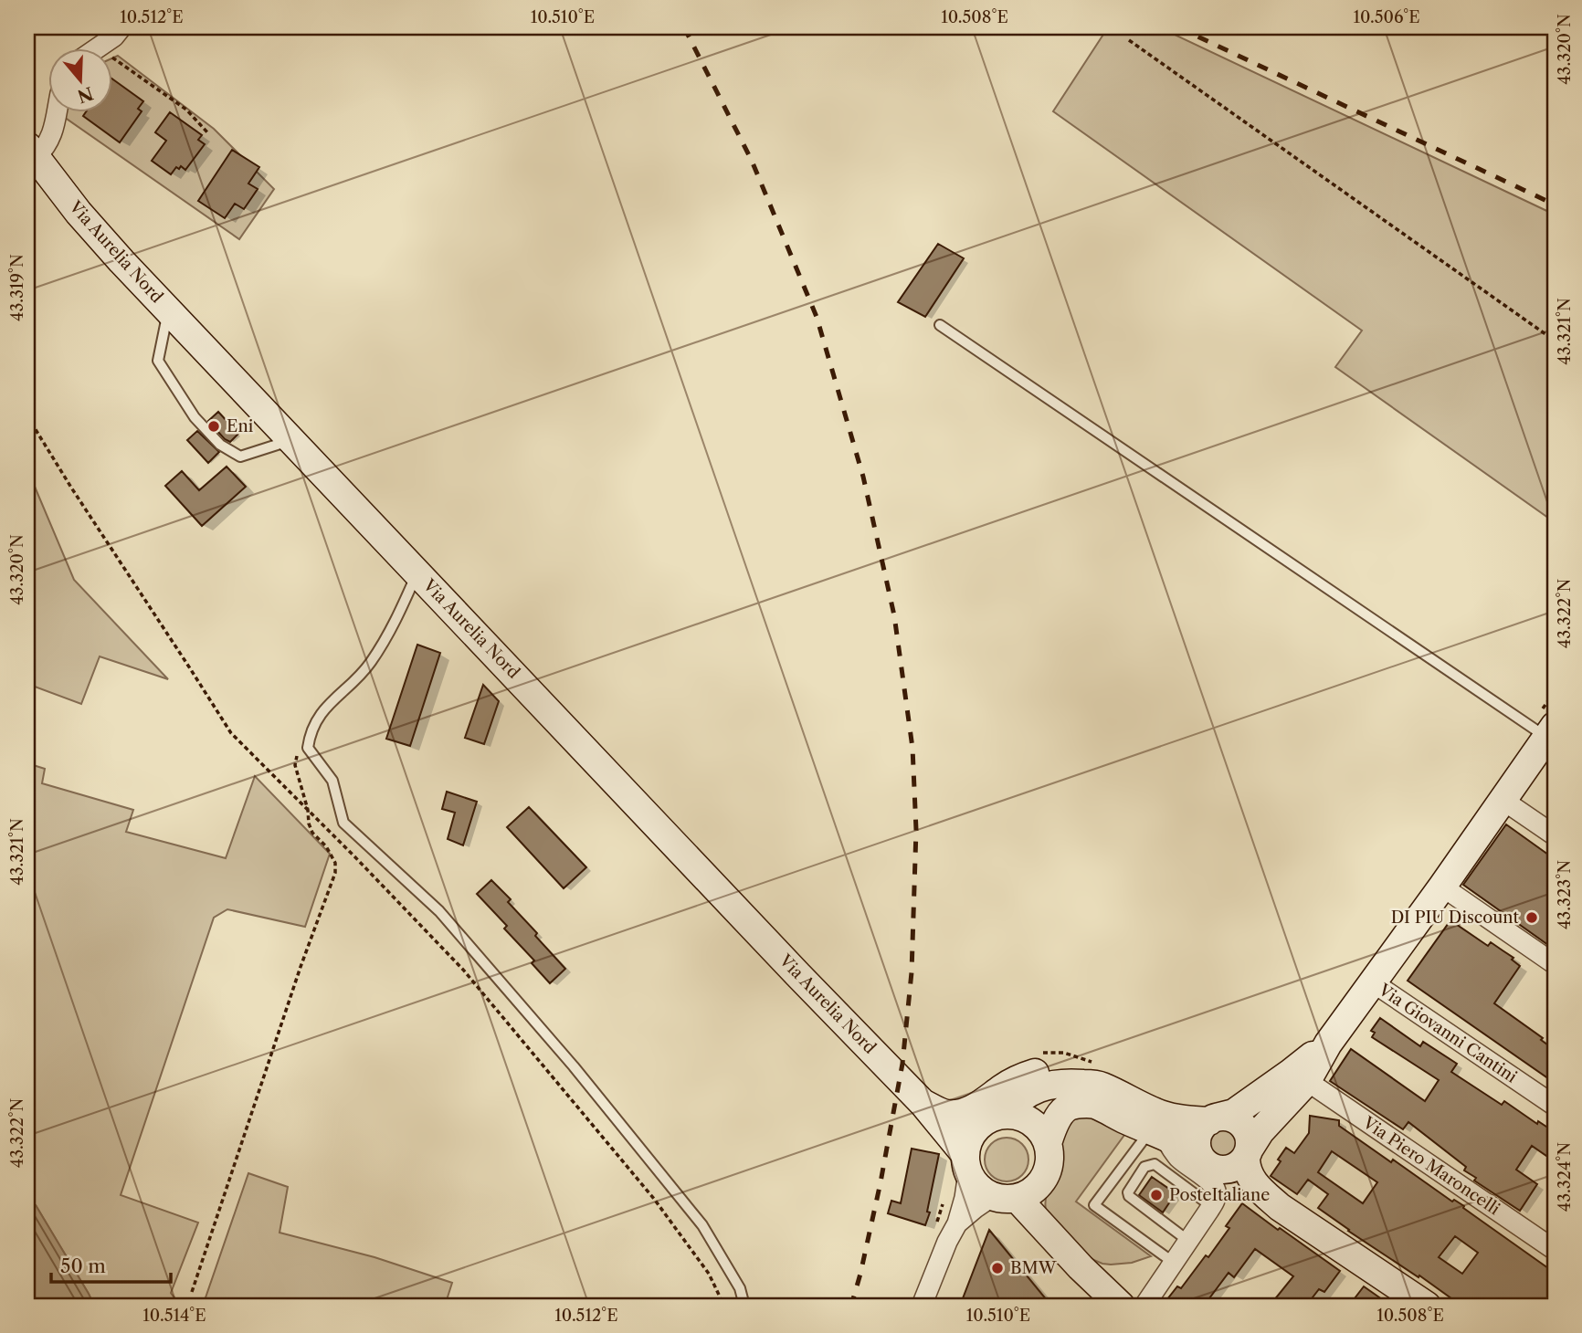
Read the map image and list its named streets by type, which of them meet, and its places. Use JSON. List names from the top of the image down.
{
  "streets": {
    "main road": ["Via Aurelia Nord"],
    "street": ["Via Giovanni Cantini", "Via Piero Maroncelli"]
  },
  "places": [
    "Eni",
    "DI PIU Discount",
    "PosteItaliane",
    "BMW"
  ],
  "scale_bar": "50 m",
  "north": "bottom",
  "coordinates": [
    "10.512°E",
    "10.510°E",
    "10.508°E",
    "10.506°E",
    "43.320°N",
    "43.319°N",
    "43.321°N",
    "43.322°N",
    "43.323°N",
    "43.324°N",
    "10.514°E"
  ]
}
